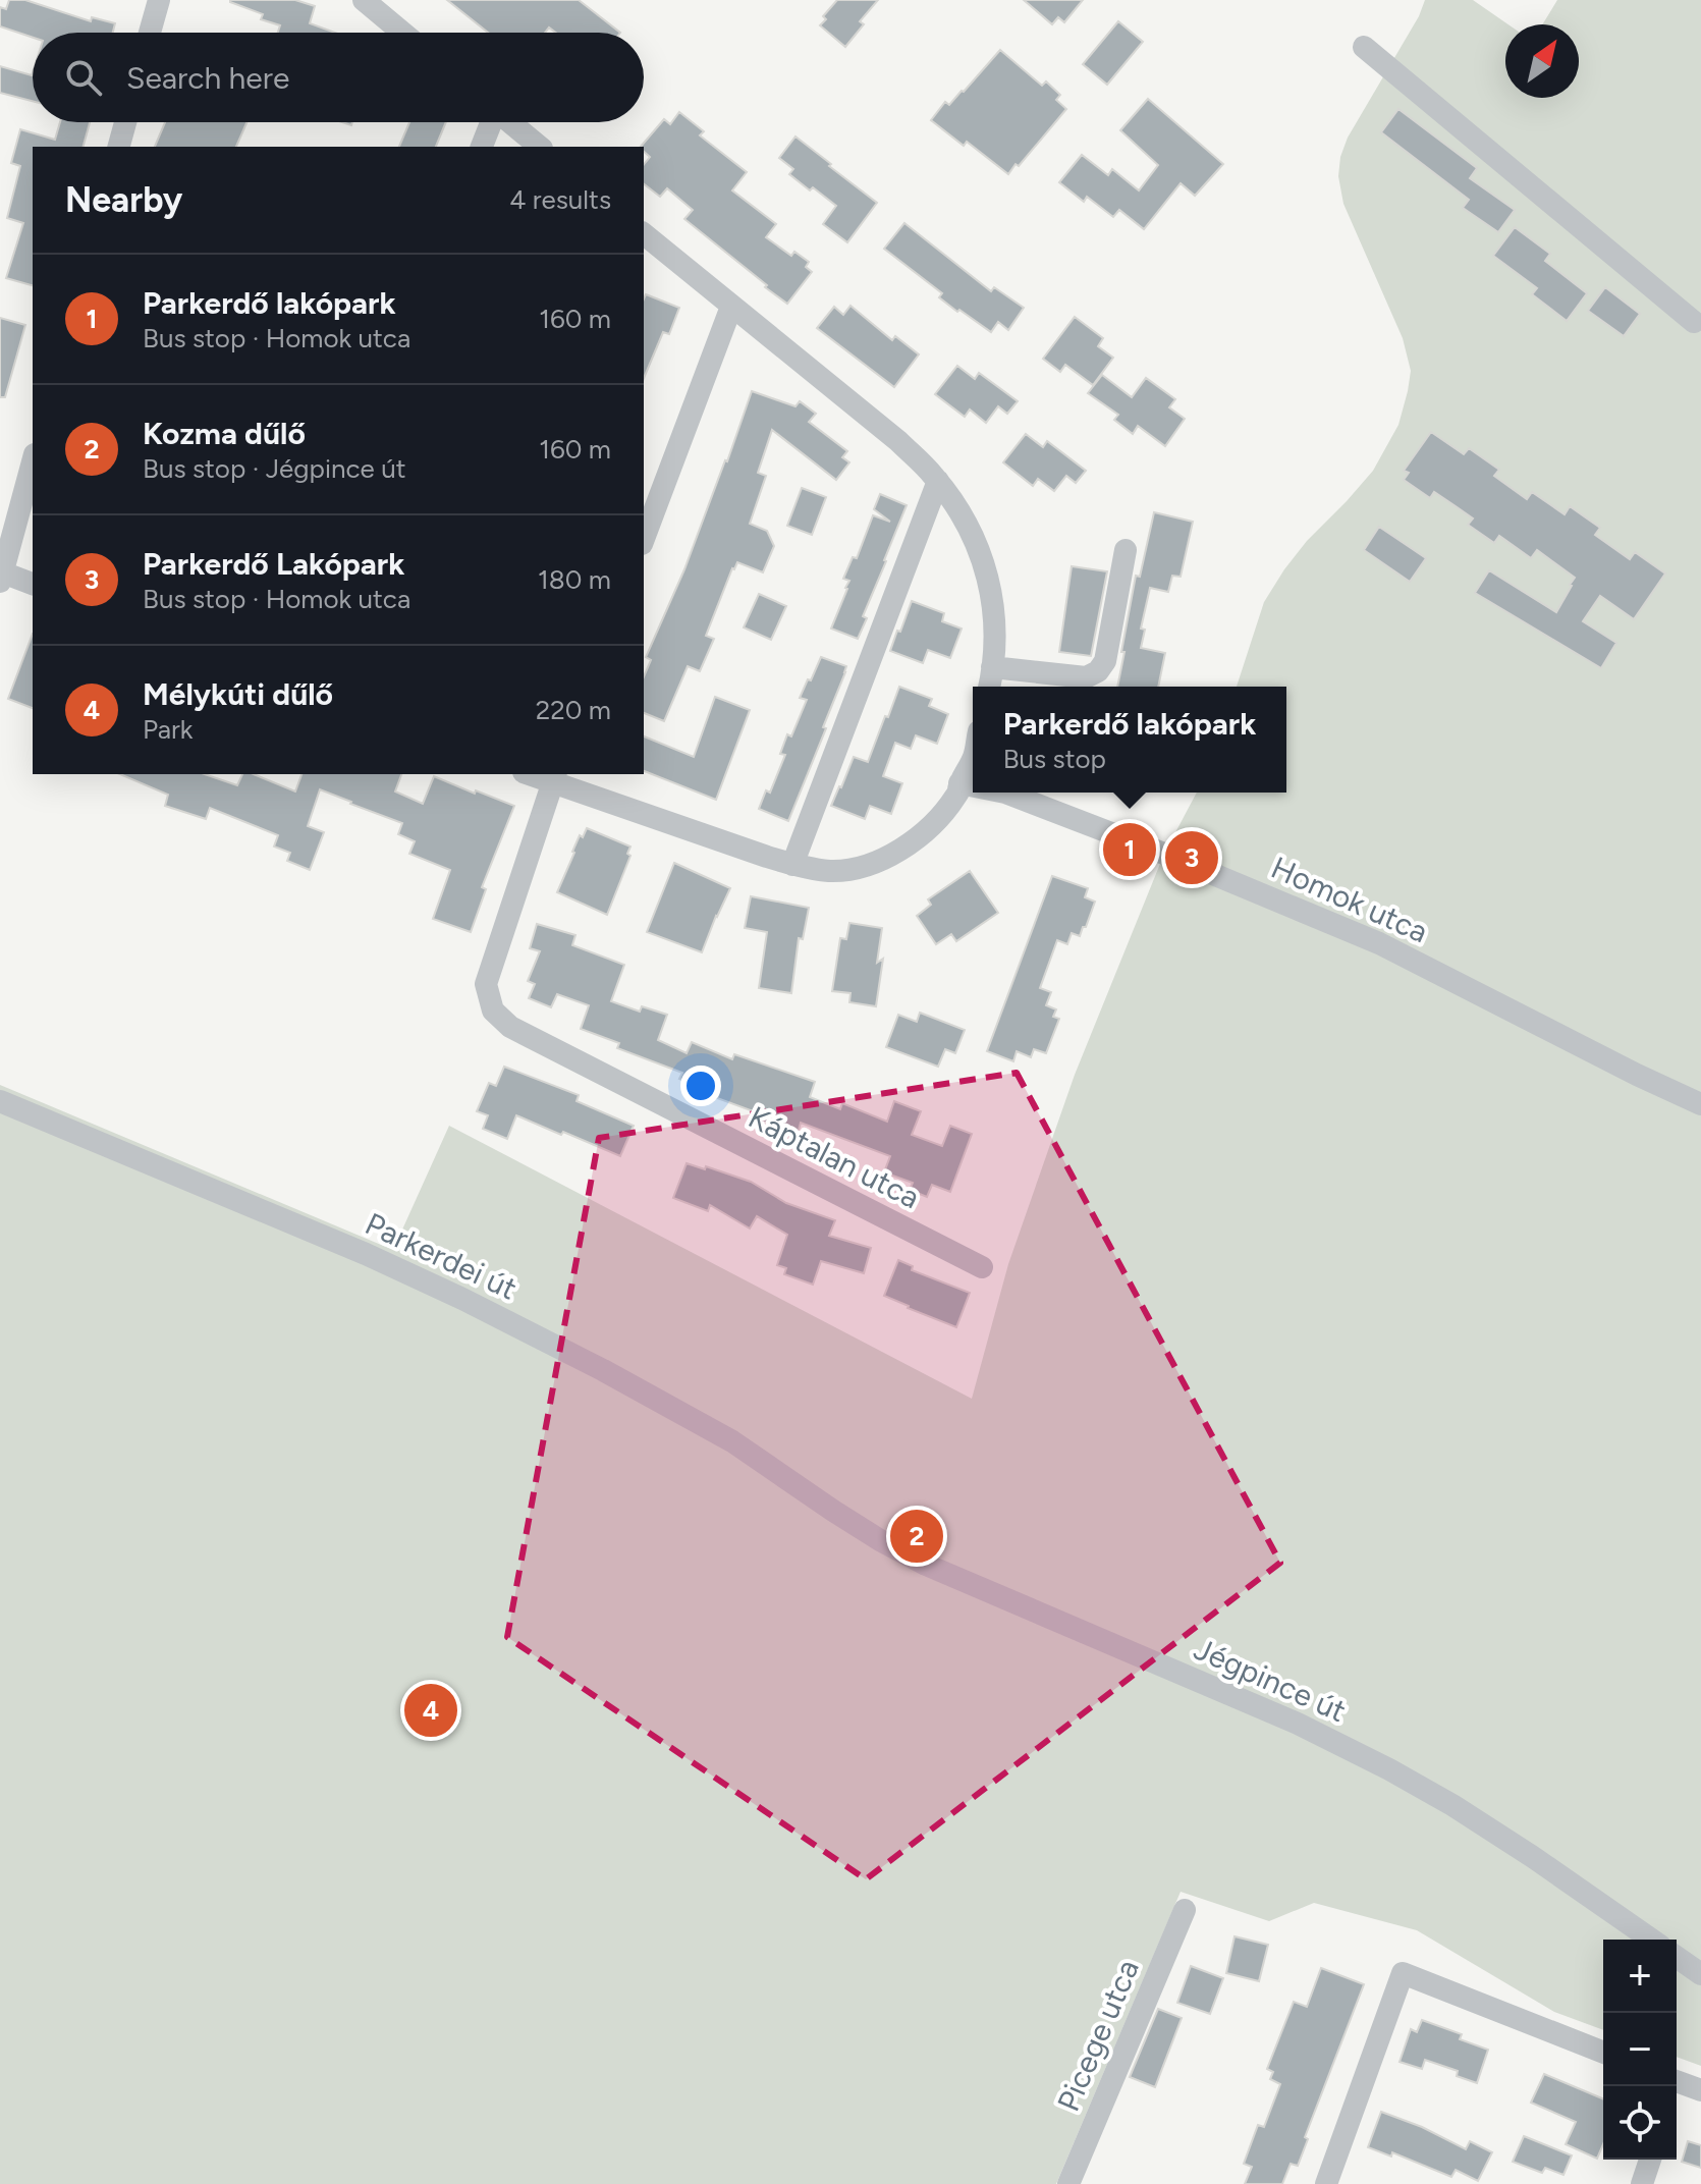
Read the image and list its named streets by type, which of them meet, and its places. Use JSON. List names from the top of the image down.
{
  "streets": {
    "street": [
      "Homok utca",
      "Káptalan utca",
      "Parkerdei út",
      "Jégpince út",
      "Picege utca"
    ]
  },
  "crossings": [
    ["Parkerdei út", "Jégpince út"]
  ],
  "north": "top right",
  "page": {
    "search": "Search here",
    "heading": ["Nearby", "4 results"],
    "list": [
      {
        "mark": "1",
        "name": "Parkerdő lakópark",
        "note": "Bus stop · Homok utca",
        "value": "160 m"
      },
      {
        "mark": "2",
        "name": "Kozma dűlő",
        "note": "Bus stop · Jégpince út",
        "value": "160 m"
      },
      {
        "mark": "3",
        "name": "Parkerdő Lakópark",
        "note": "Bus stop · Homok utca",
        "value": "180 m"
      },
      {
        "mark": "4",
        "name": "Mélykúti dűlő",
        "note": "Park",
        "value": "220 m"
      }
    ],
    "popup": ["Parkerdő lakópark", "Bus stop"],
    "pins": [
      "1",
      "3",
      "2",
      "4"
    ],
    "map_buttons": ["+", "−"]
  }
}
